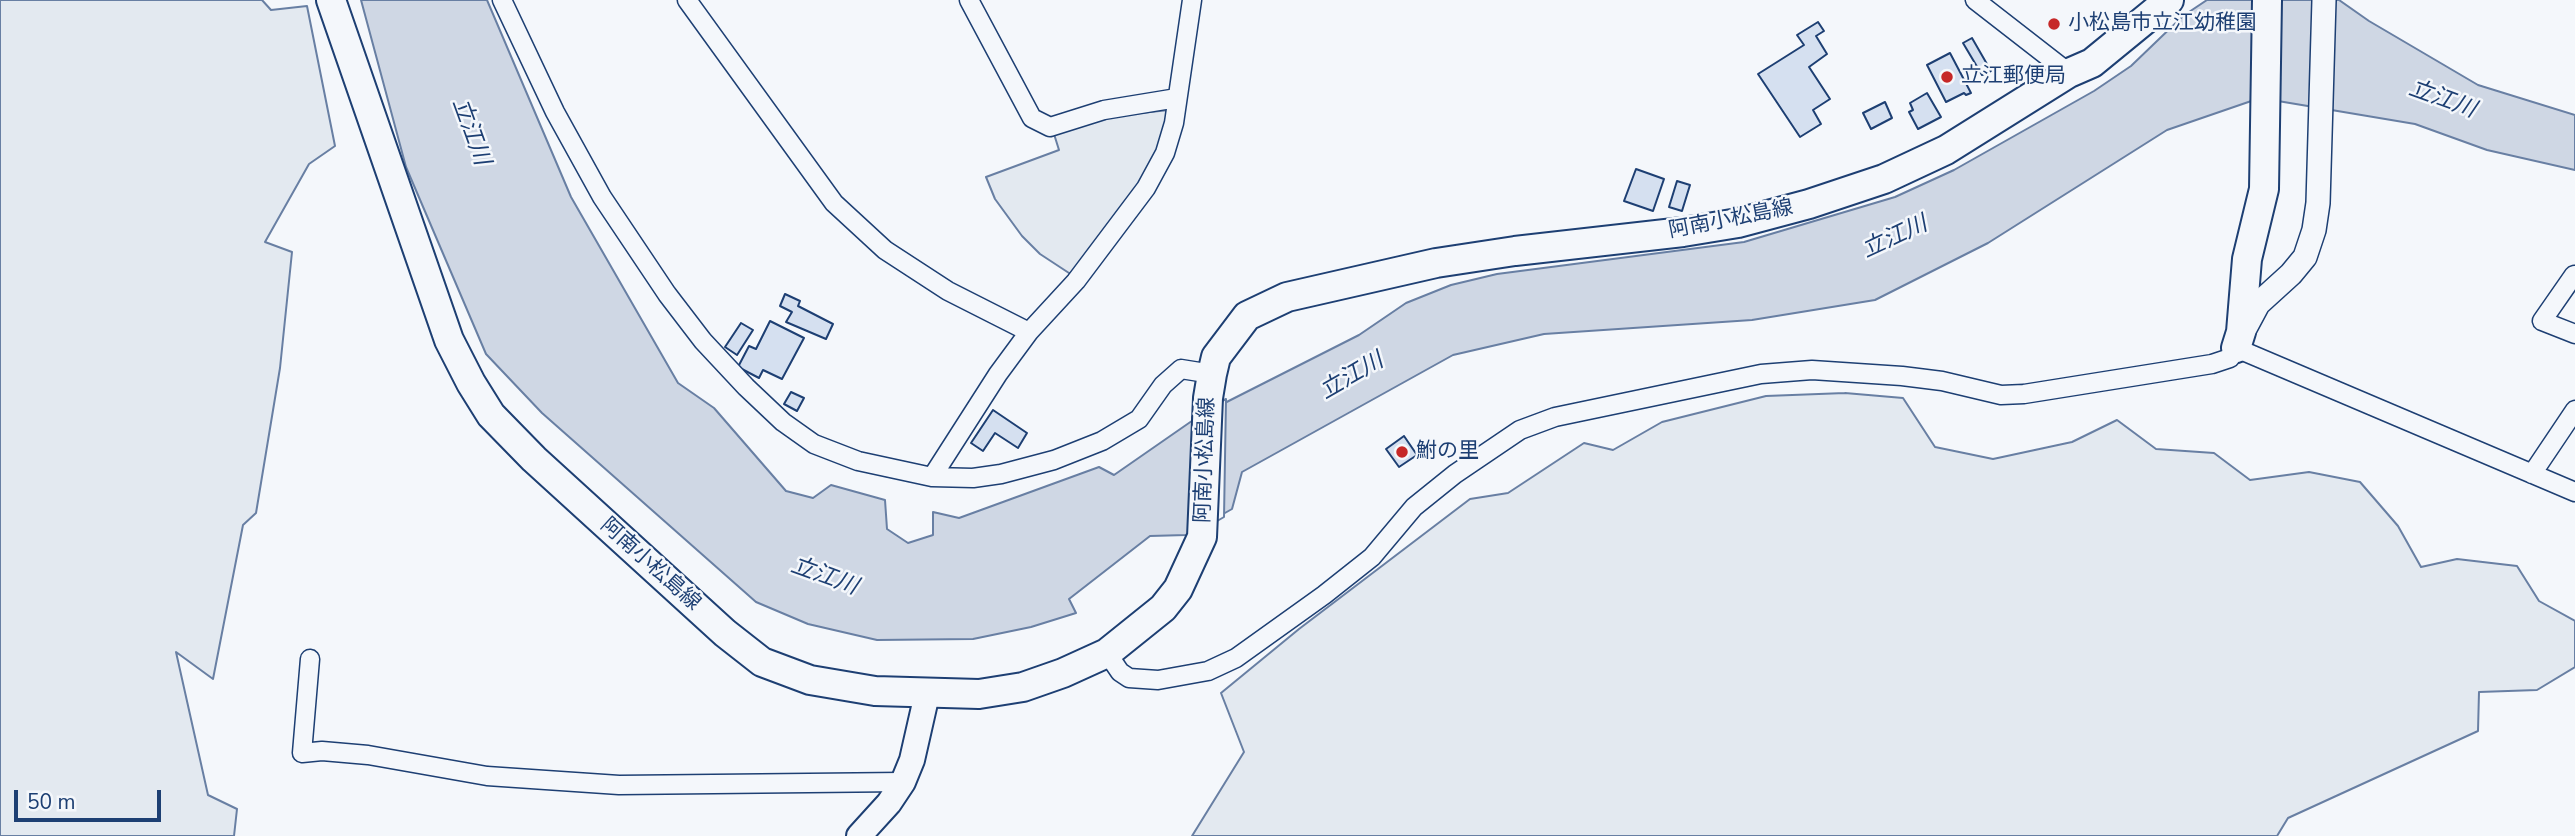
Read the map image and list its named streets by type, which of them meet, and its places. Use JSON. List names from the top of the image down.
{
  "streets": {
    "main road": ["阿南小松島線"]
  },
  "water": ["立江川"],
  "places": ["小松島市立江幼稚園", "立江郵便局", "鮒の里"],
  "scale_bar": "50 m"
}
